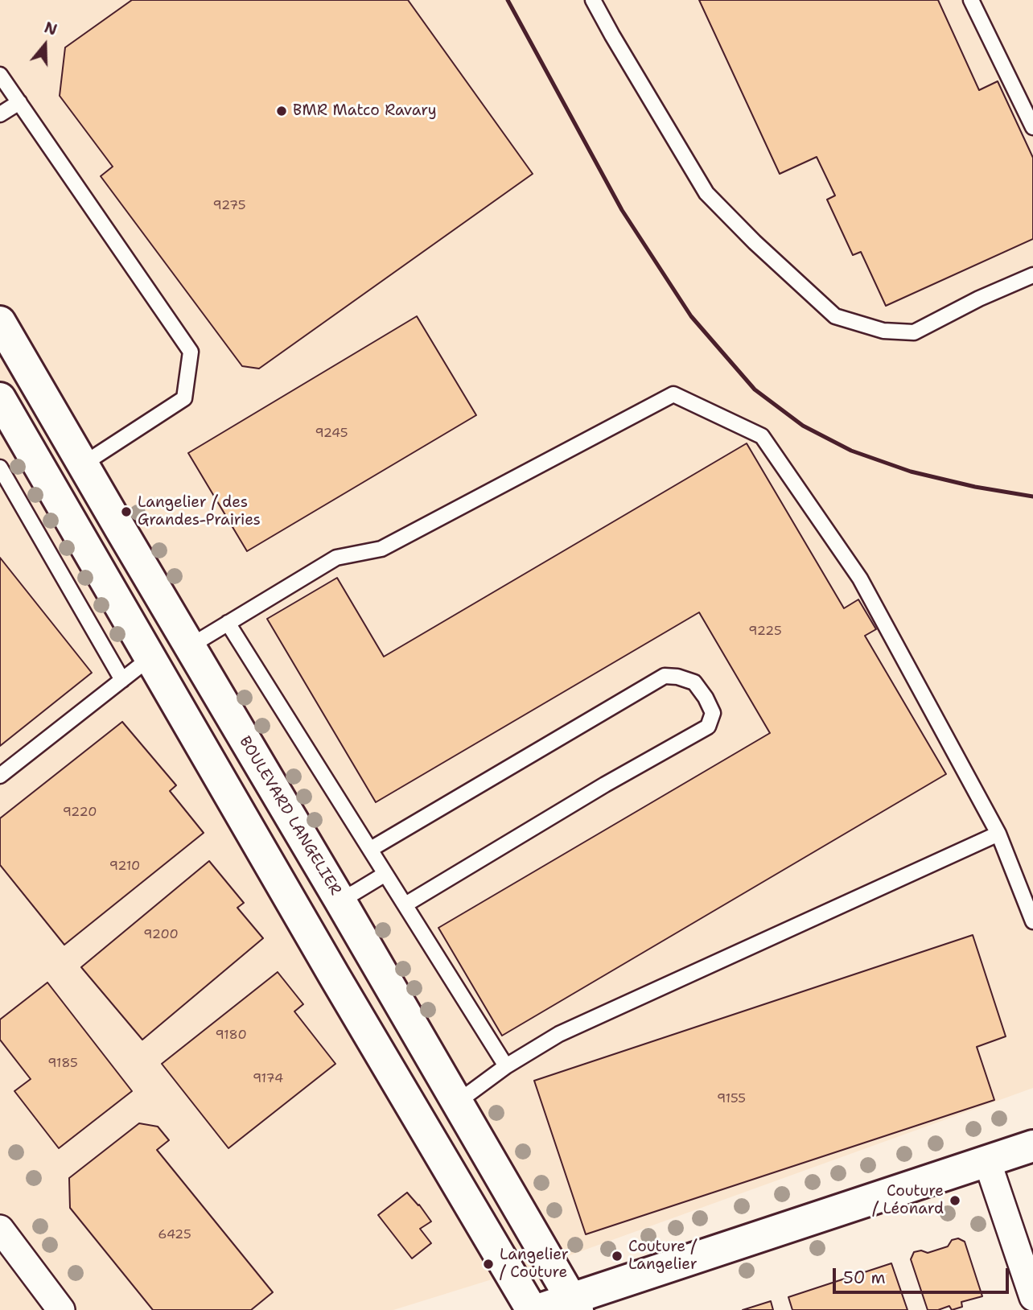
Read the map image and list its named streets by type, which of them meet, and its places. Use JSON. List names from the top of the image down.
{
  "streets": {
    "main road": ["BOULEVARD LANGELIER"]
  },
  "places": [
    "BMR Matco Ravary",
    "Langelier / des Grandes-Prairies",
    "Couture / Léonard",
    "Couture / Langelier",
    "Langelier / Couture"
  ],
  "house_numbers": [
    "9275",
    "9245",
    "9225",
    "9220",
    "9210",
    "9200",
    "9180",
    "9185",
    "9174",
    "9155",
    "6425"
  ],
  "scale_bar": "50 m",
  "north": "top"
}
